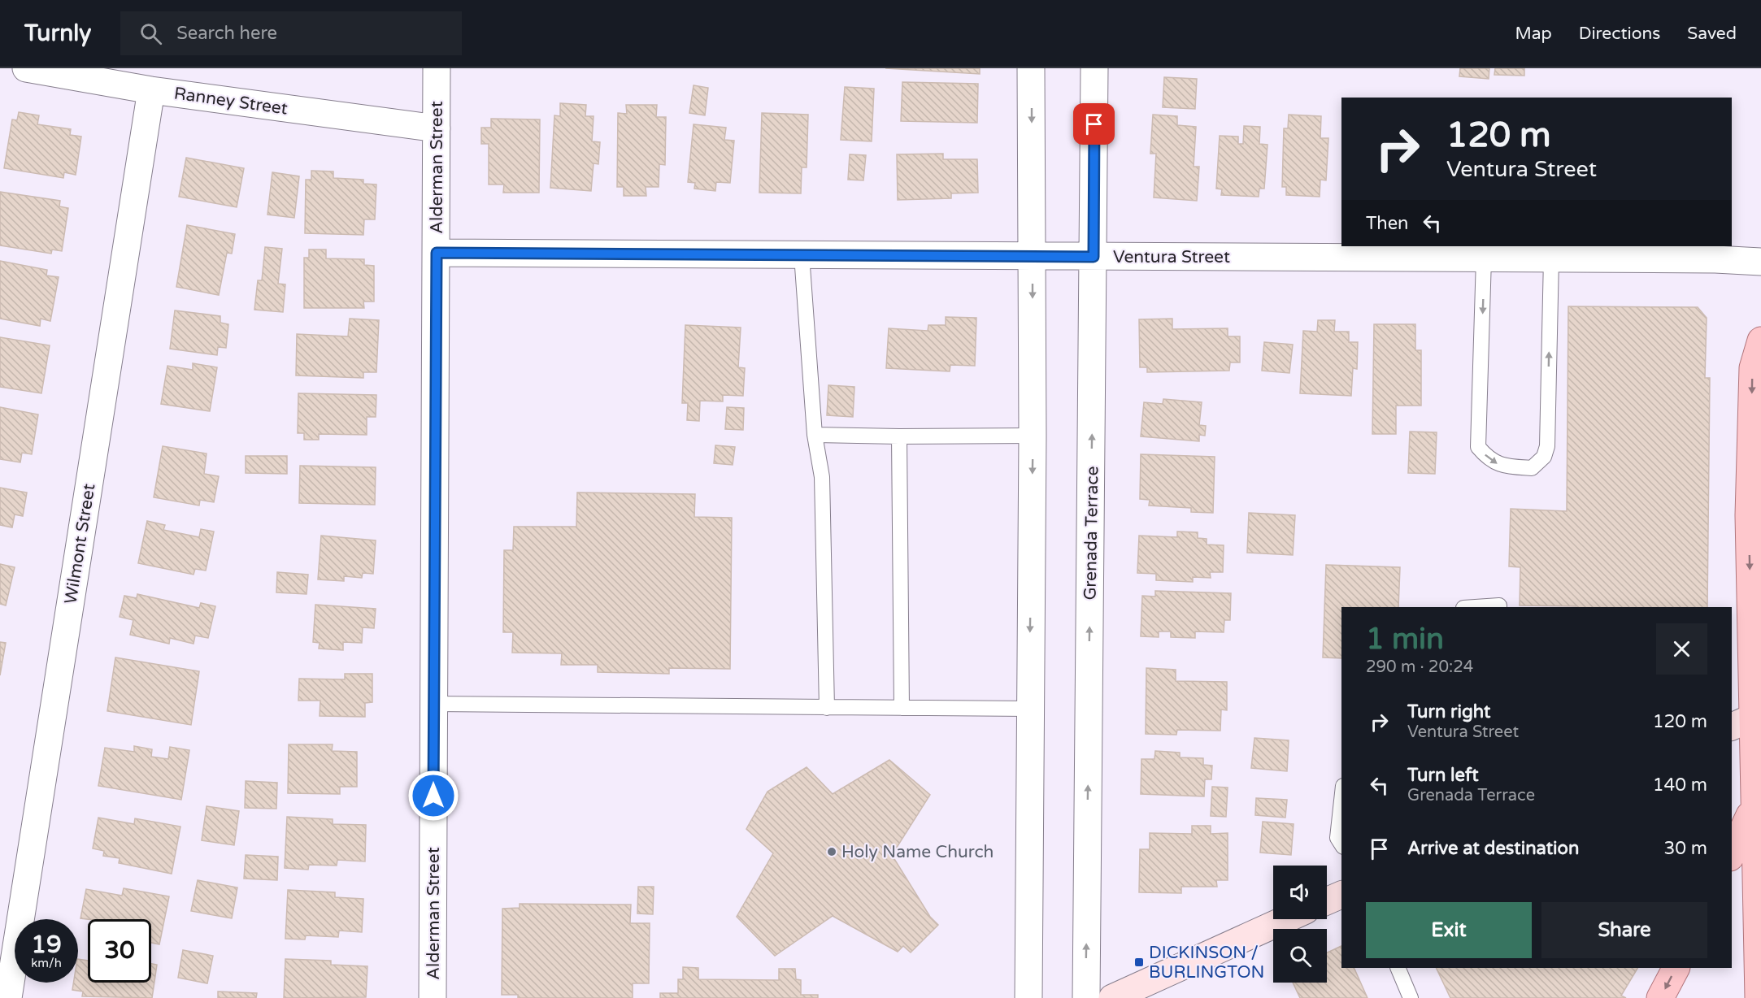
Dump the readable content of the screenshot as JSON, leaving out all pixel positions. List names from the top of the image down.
{
  "streets": {
    "street": [
      "Ranney Street",
      "Alderman Street",
      "Ventura Street",
      "Grenada Terrace",
      "Wilmont Street"
    ]
  },
  "crossings": [
    ["Ranney Street", "Alderman Street"],
    ["Ranney Street", "Wilmont Street"],
    ["Alderman Street", "Ventura Street"],
    ["Ventura Street", "Grenada Terrace"]
  ],
  "places": {
    "other": ["Holy Name Church"],
    "transit": ["DICKINSON / BURLINGTON"]
  },
  "page": {
    "header": "Turnly",
    "search": "Search here",
    "nav": ["Map", "Directions", "Saved"],
    "turn": ["120 m", "Ventura Street"],
    "then": "Then",
    "heading": ["1 min", "290 m · 20:24"],
    "list": [
      {
        "name": "Turn right",
        "note": "Ventura Street",
        "value": "120 m"
      },
      {
        "name": "Turn left",
        "note": "Grenada Terrace",
        "value": "140 m"
      },
      {
        "name": "Arrive at destination",
        "value": "30 m"
      }
    ],
    "buttons": ["Exit", "Share"],
    "speed": "19 km/h",
    "limit": "30"
  }
}
